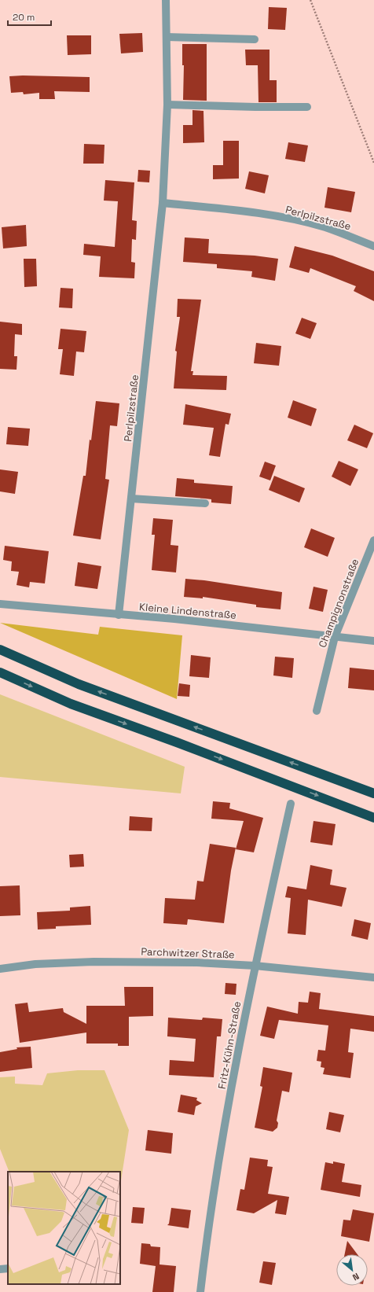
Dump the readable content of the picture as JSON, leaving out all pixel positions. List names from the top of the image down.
{
  "streets": {
    "street": [
      "Perlpilzstraße",
      "Champignonstraße",
      "Kleine Lindenstraße",
      "Parchwitzer Straße",
      "Fritz-Kühn-Straße"
    ]
  },
  "crossings": [
    ["Perlpilzstraße", "Kleine Lindenstraße"],
    ["Champignonstraße", "Kleine Lindenstraße"],
    ["Parchwitzer Straße", "Fritz-Kühn-Straße"]
  ],
  "scale_bar": "20 m",
  "north": "bottom right"
}
